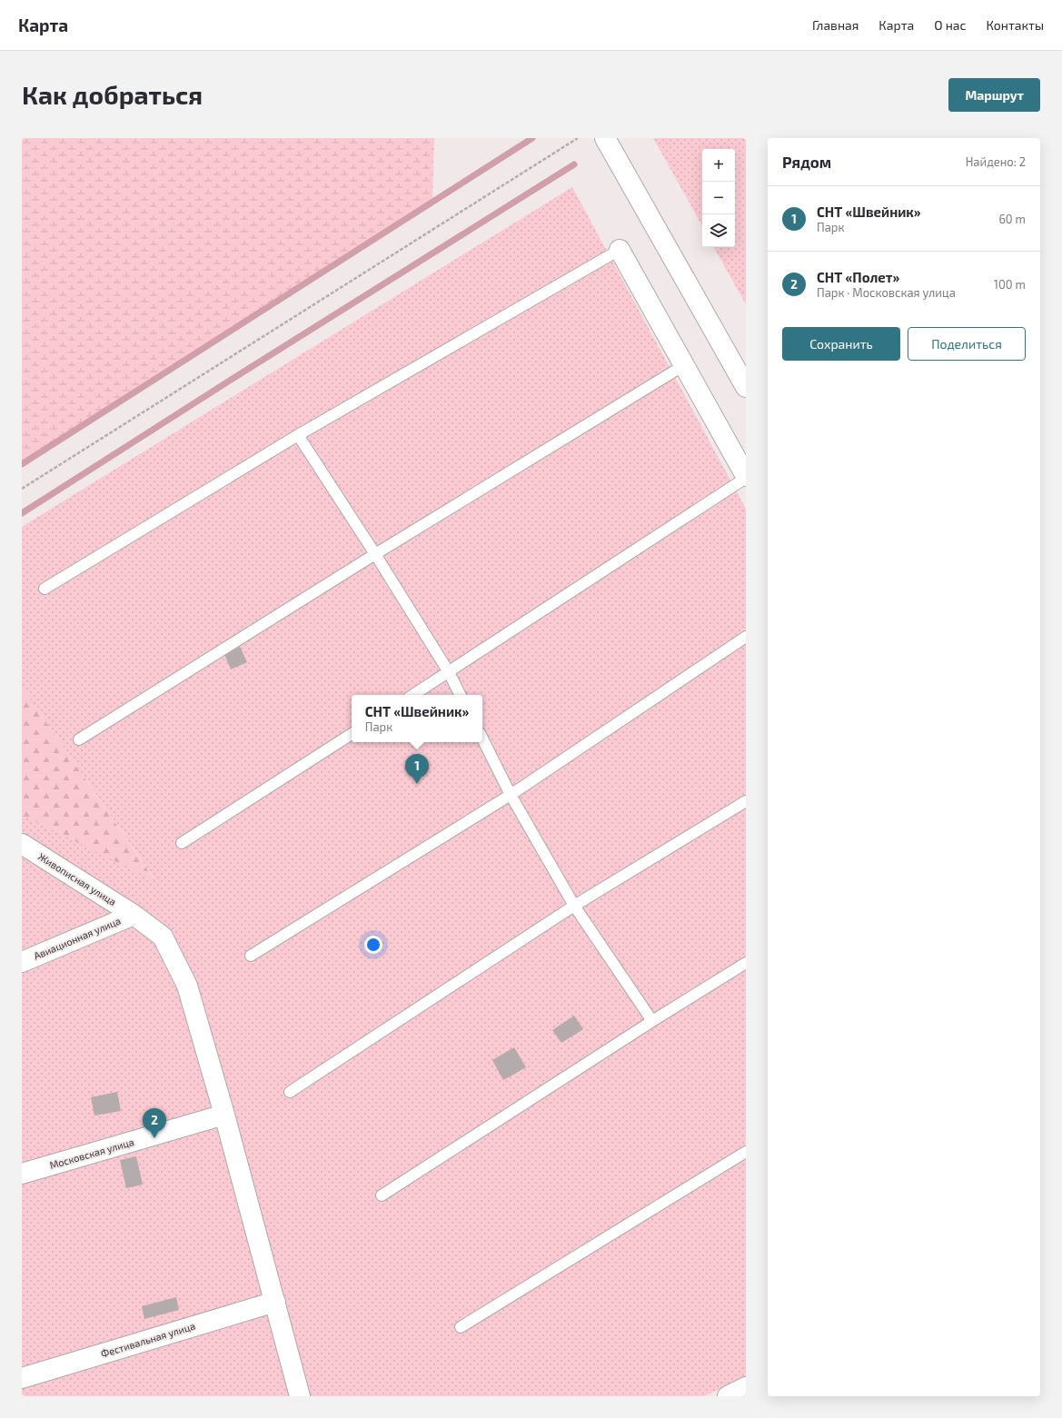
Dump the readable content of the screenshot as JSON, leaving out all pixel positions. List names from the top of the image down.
{
  "streets": {
    "street": [
      "Живописная улица",
      "Авиационная улица",
      "Московская улица",
      "Фестивальная улица"
    ]
  },
  "crossings": [
    ["Живописная улица", "Авиационная улица"],
    ["Живописная улица", "Московская улица"],
    ["Живописная улица", "Фестивальная улица"]
  ],
  "page": {
    "header": "Карта",
    "nav": [
      "Главная",
      "Карта",
      "О нас",
      "Контакты"
    ],
    "buttons": [
      "Маршрут",
      ["Сохранить", "Поделиться"]
    ],
    "title": "Как добраться",
    "heading": ["Рядом", "Найдено: 2"],
    "map_buttons": ["+", "−"],
    "list": [
      {
        "mark": "1",
        "name": "СНТ «Швейник»",
        "note": "Парк",
        "value": "60 m"
      },
      {
        "mark": "2",
        "name": "СНТ «Полет»",
        "note": "Парк · Московская улица",
        "value": "100 m"
      }
    ],
    "popup": ["СНТ «Швейник»", "Парк"],
    "pins": ["1", "2"]
  }
}
